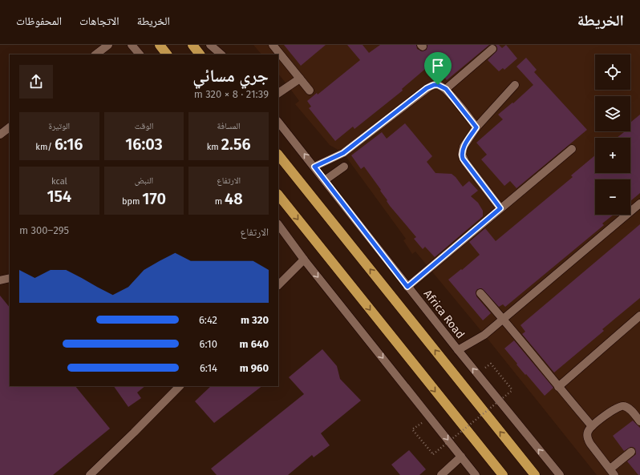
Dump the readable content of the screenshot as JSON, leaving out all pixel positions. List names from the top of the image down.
{
  "streets": {
    "street": ["Africa Road"]
  },
  "page": {
    "header": "الخريطة",
    "nav": ["الخريطة", "الاتجاهات", "المحفوظات"],
    "map_buttons": ["+", "−"],
    "heading": ["جري مسائي", "21:39 · 8 × 320 m"],
    "stats": [
      ["المسافة", "2.56 km"],
      ["الوقت", "16:03"],
      ["الوتيرة", "6:16 /km"],
      ["الارتفاع", "48 m"],
      ["النبض", "170 bpm"],
      ["kcal", "154"]
    ],
    "chart": ["الارتفاع", "295–300 m"],
    "list": [
      {
        "name": "320 m",
        "note": "6:42"
      },
      {
        "name": "640 m",
        "note": "6:10"
      },
      {
        "name": "960 m",
        "note": "6:14"
      }
    ]
  }
}
